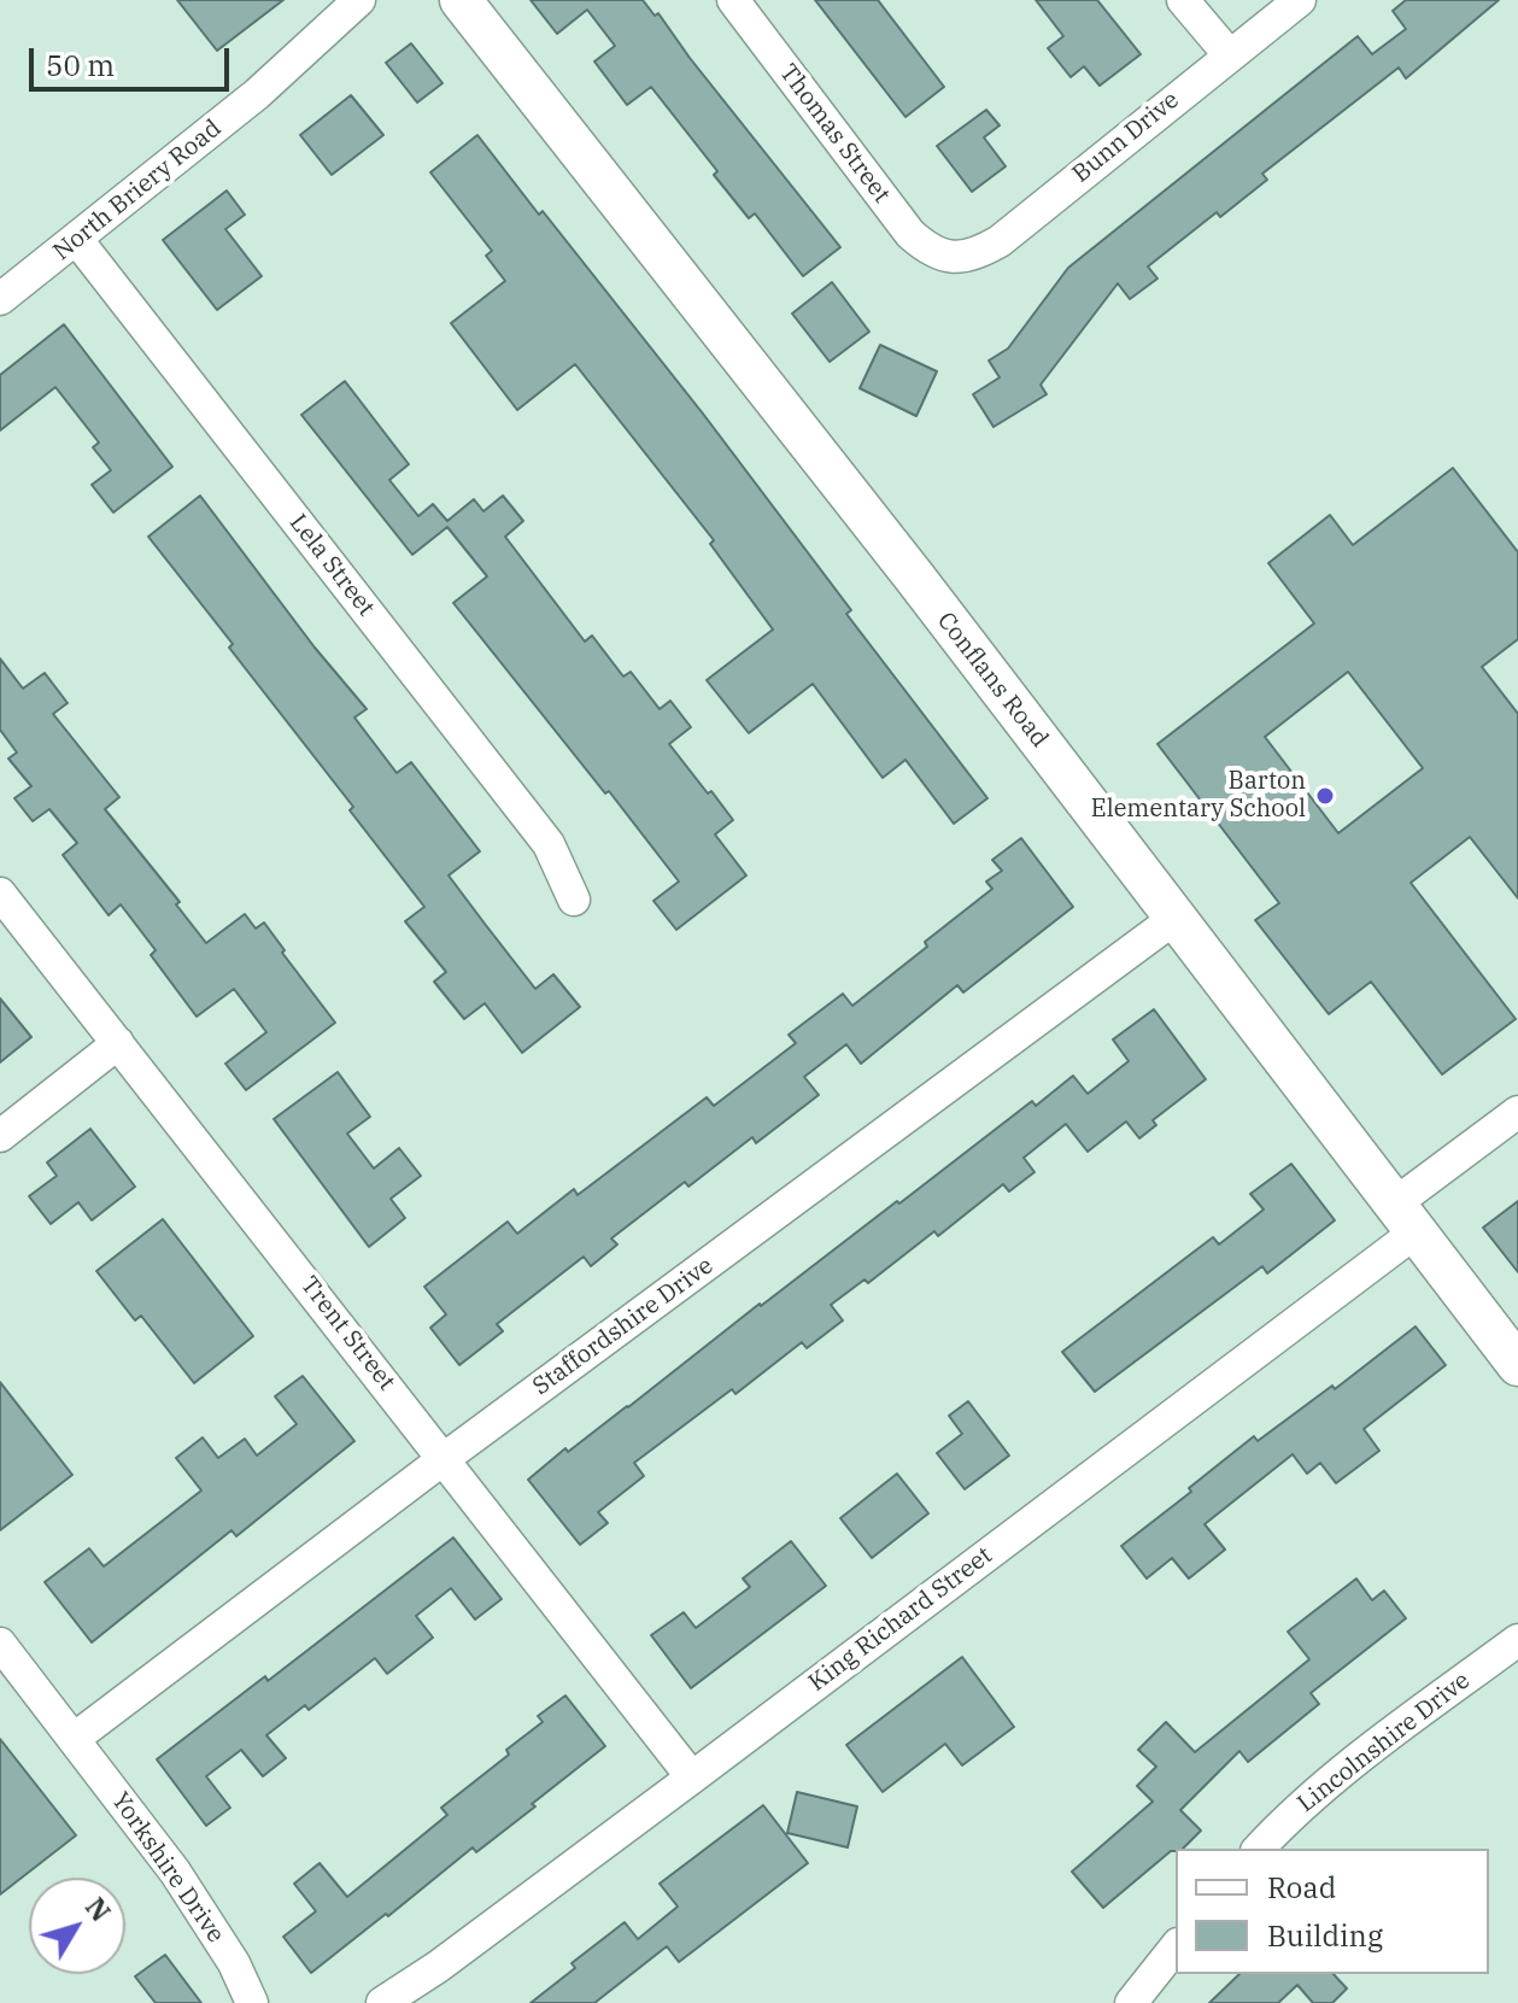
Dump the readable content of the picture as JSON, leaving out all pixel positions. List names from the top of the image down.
{
  "streets": {
    "main road": ["Conflans Road"],
    "street": [
      "Thomas Street",
      "Bunn Drive",
      "North Briery Road",
      "Lela Street",
      "Staffordshire Drive",
      "Trent Street",
      "King Richard Street",
      "Lincolnshire Drive",
      "Yorkshire Drive"
    ]
  },
  "crossings": [
    ["Thomas Street", "Bunn Drive"],
    ["North Briery Road", "Lela Street"],
    ["Conflans Road", "Staffordshire Drive"],
    ["Conflans Road", "King Richard Street"],
    ["Staffordshire Drive", "Trent Street"],
    ["Staffordshire Drive", "Yorkshire Drive"],
    ["Trent Street", "King Richard Street"]
  ],
  "places": ["Barton Elementary School"],
  "legend": ["Road", "Building"],
  "scale_bar": "50 m",
  "north": "top right"
}
